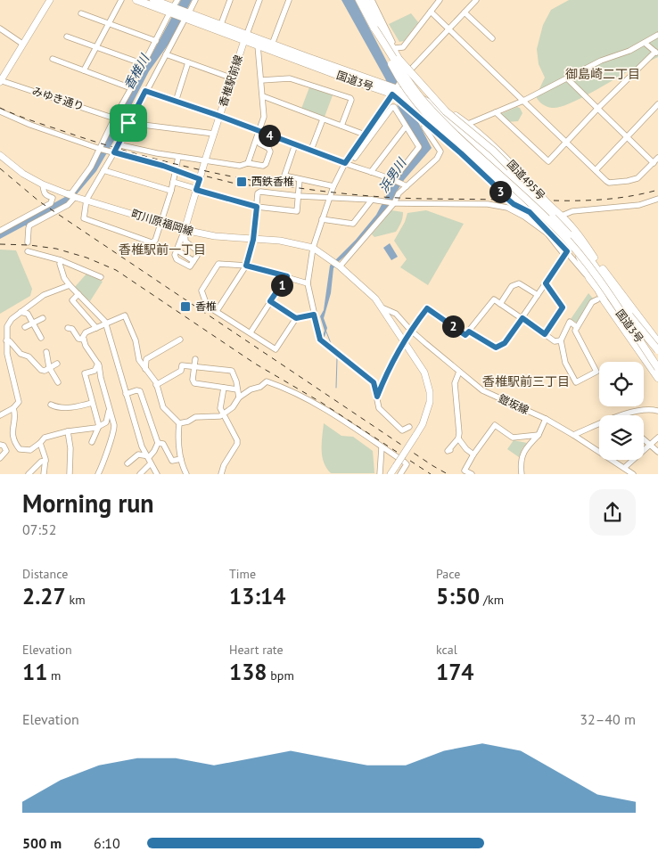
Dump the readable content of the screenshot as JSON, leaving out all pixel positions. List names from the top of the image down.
{
  "streets": {
    "highway": ["国道3号", "国道495号"],
    "main road": ["香椎駅前線", "町川原福岡線"],
    "street": ["みゆき通り", "鎧坂線"]
  },
  "crossings": [
    ["香椎駅前線", "国道3号"],
    ["香椎駅前線", "みゆき通り"],
    ["香椎駅前線", "町川原福岡線"],
    ["国道3号", "国道495号"],
    ["町川原福岡線", "鎧坂線"]
  ],
  "districts": ["御島崎二丁目", "香椎駅前一丁目", "香椎駅前三丁目"],
  "water": ["香椎川", "浜男川"],
  "places": {
    "transit": ["西鉄香椎", "香椎"]
  },
  "page": {
    "pins": [
      "4",
      "3",
      "1",
      "2"
    ],
    "heading": ["Morning run", "07:52"],
    "stats": [
      ["Distance", "2.27 km"],
      ["Time", "13:14"],
      ["Pace", "5:50 /km"],
      ["Elevation", "11 m"],
      ["Heart rate", "138 bpm"],
      ["kcal", "174"]
    ],
    "chart": ["Elevation", "32–40 m"],
    "list": [
      {
        "name": "500 m",
        "note": "6:10"
      }
    ]
  }
}
